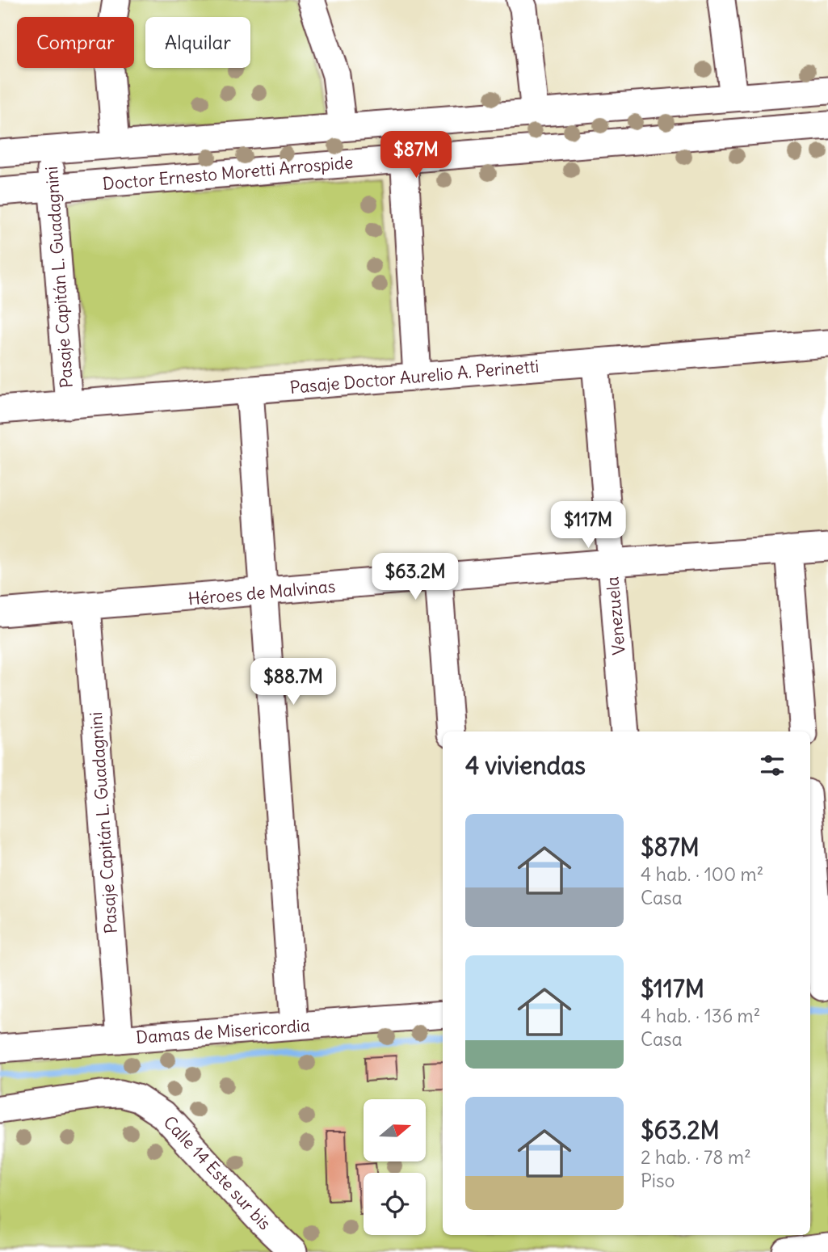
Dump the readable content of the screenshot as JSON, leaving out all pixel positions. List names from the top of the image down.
{
  "streets": {
    "street": [
      "Doctor Ernesto Moretti Arrospide",
      "Pasaje Capitán L. Guadagnini",
      "Pasaje Doctor Aurelio A. Perinetti",
      "Héroes de Malvinas",
      "Venezuela",
      "Damas de Misericordia",
      "Calle 14 Este sur bis"
    ]
  },
  "crossings": [
    ["Doctor Ernesto Moretti Arrospide", "Pasaje Capitán L. Guadagnini"],
    ["Pasaje Capitán L. Guadagnini", "Pasaje Doctor Aurelio A. Perinetti"],
    ["Pasaje Capitán L. Guadagnini", "Héroes de Malvinas"],
    ["Pasaje Capitán L. Guadagnini", "Damas de Misericordia"],
    ["Pasaje Doctor Aurelio A. Perinetti", "Venezuela"],
    ["Héroes de Malvinas", "Venezuela"]
  ],
  "north": "right",
  "page": {
    "chip": ["Comprar", "Alquilar"],
    "price": [
      "$87M",
      "$117M",
      "$63.2M",
      "$88.7M"
    ],
    "heading": "4 viviendas",
    "list": [
      {
        "name": "$87M",
        "note": "4 hab. · 100 m² · Casa"
      },
      {
        "name": "$117M",
        "note": "4 hab. · 136 m² · Casa"
      },
      {
        "name": "$63.2M",
        "note": "2 hab. · 78 m² · Piso"
      }
    ]
  }
}
